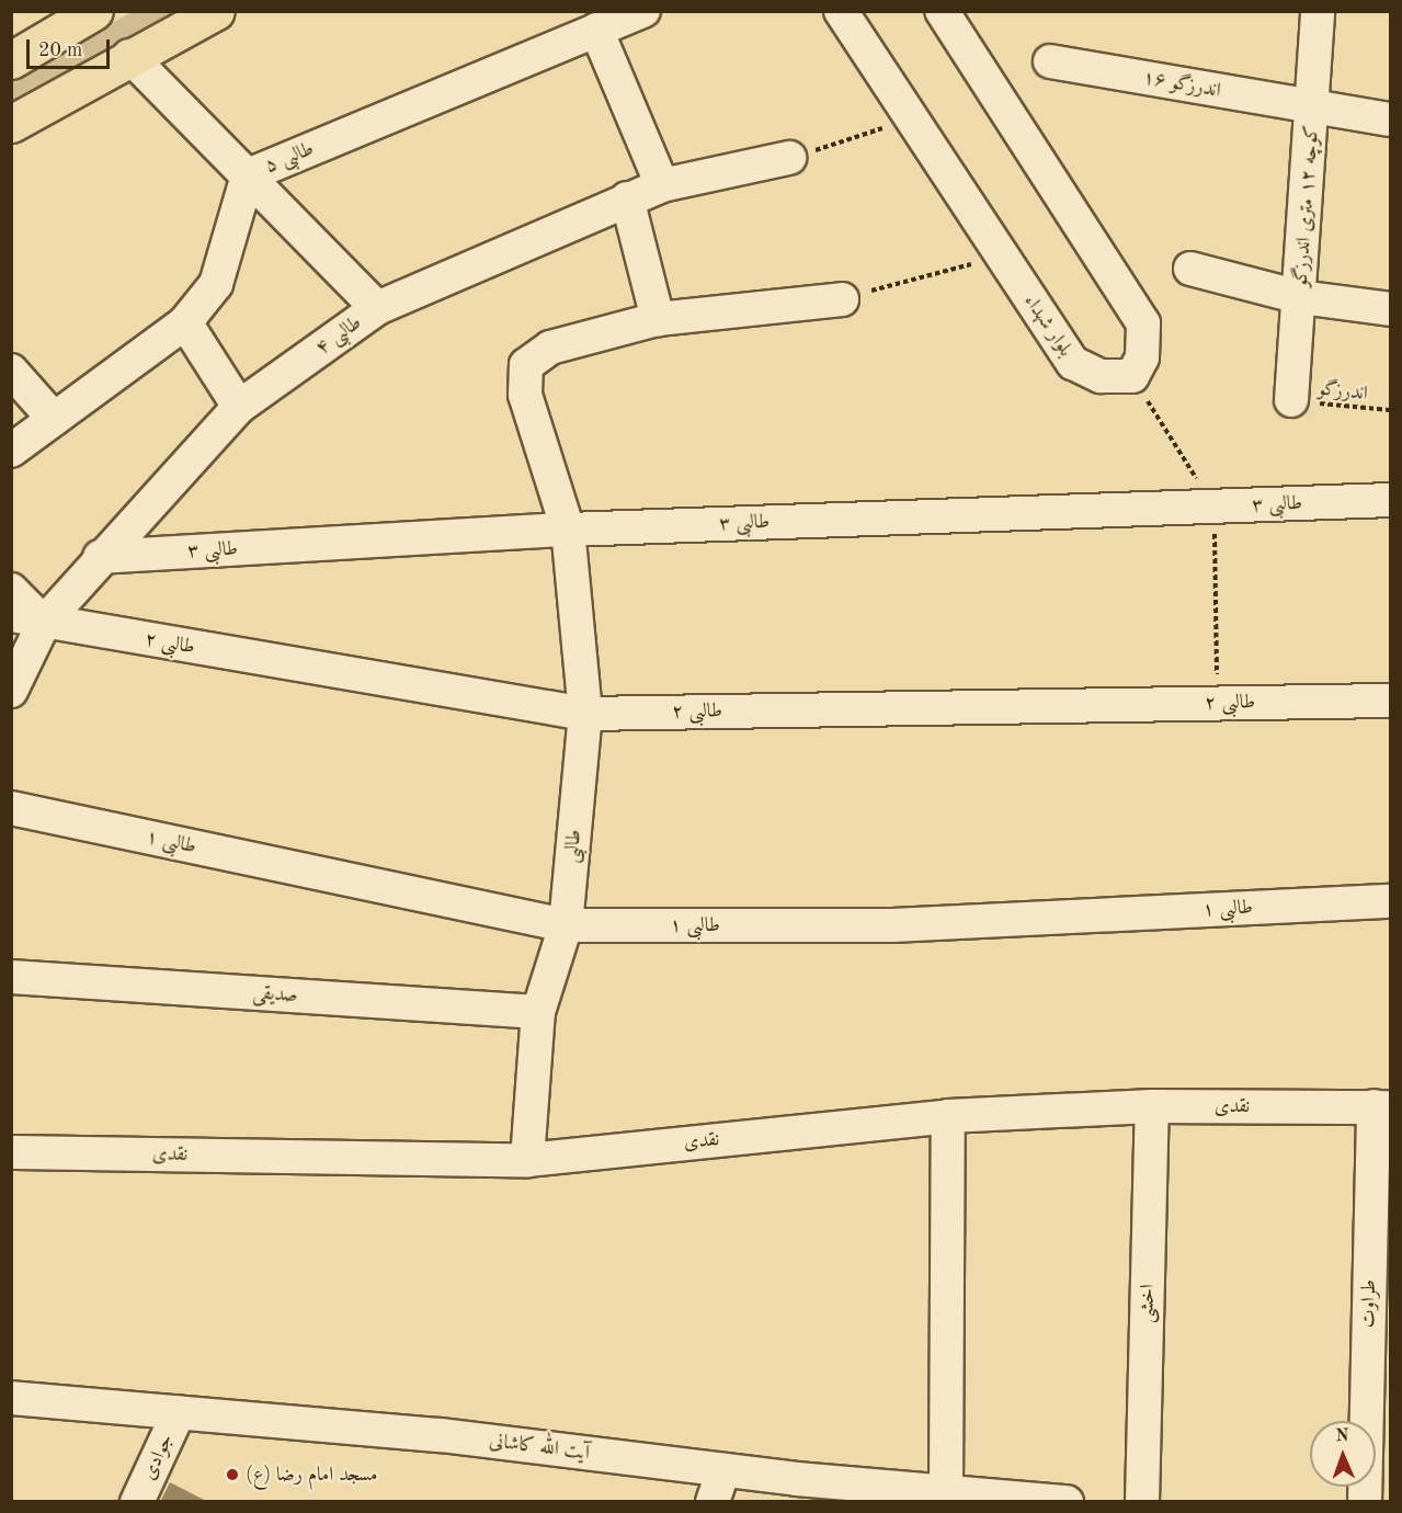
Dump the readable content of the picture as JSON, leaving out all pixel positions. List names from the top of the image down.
{
  "streets": {
    "street": [
      "اندرزگو ۱۶",
      "طالبی ۵",
      "کوچه ۱۲ متری اندرزگو",
      "بلوار شهداء",
      "طالبی ۴",
      "طالبی ۳",
      "طالبی ۲",
      "طالبی ۱",
      "طالبی",
      "صدیقی",
      "نقدی",
      "اخشی",
      "طراوت",
      "آیت الله کاشانی",
      "جوادی"
    ],
    "path": ["اندرزگو"]
  },
  "crossings": [
    ["اندرزگو ۱۶", "کوچه ۱۲ متری اندرزگو"],
    ["کوچه ۱۲ متری اندرزگو", "اندرزگو"],
    ["طالبی ۴", "طالبی ۳"],
    ["طالبی ۴", "طالبی ۲"],
    ["طالبی ۳", "طالبی"],
    ["طالبی ۲", "طالبی"],
    ["طالبی ۱", "طالبی"],
    ["طالبی", "صدیقی"],
    ["طالبی", "نقدی"],
    ["نقدی", "اخشی"],
    ["نقدی", "طراوت"],
    ["آیت الله کاشانی", "جوادی"]
  ],
  "places": ["مسجد امام رضا (ع)"],
  "scale_bar": "20 m",
  "north": "top"
}
